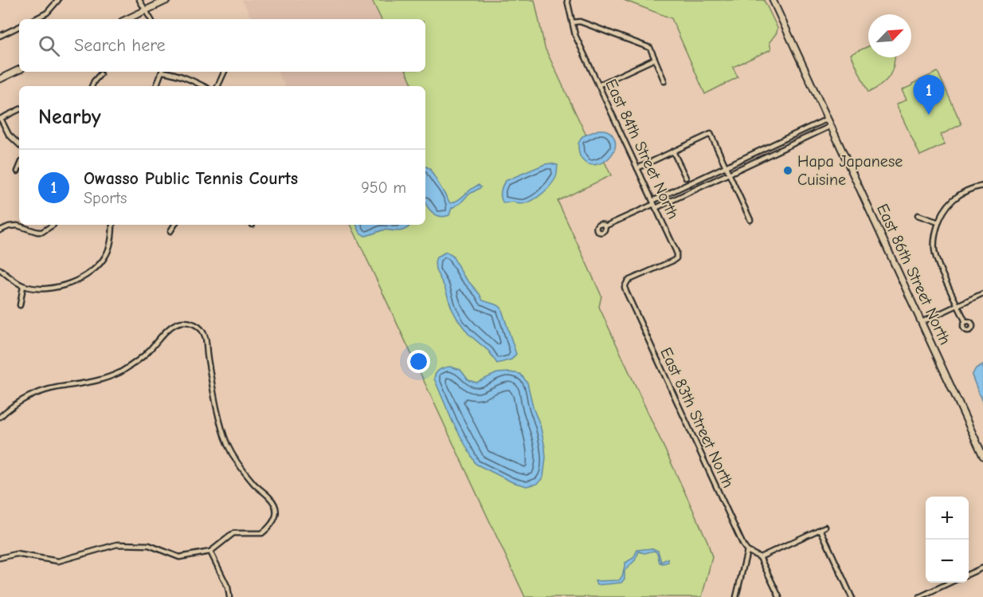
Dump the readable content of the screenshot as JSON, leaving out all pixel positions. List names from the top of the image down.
{
  "streets": {
    "main road": ["East 86th Street North"],
    "street": ["East 84th Street North", "East 83th Street North"]
  },
  "crossings": [
    ["East 84th Street North", "East 83th Street North"]
  ],
  "places": ["Hapa Japanese Cuisine"],
  "north": "top right",
  "page": {
    "search": "Search here",
    "pins": "1",
    "heading": "Nearby",
    "list": [
      {
        "mark": "1",
        "name": "Owasso Public Tennis Courts",
        "note": "Sports",
        "value": "950 m"
      }
    ],
    "map_buttons": ["+", "−"]
  }
}
